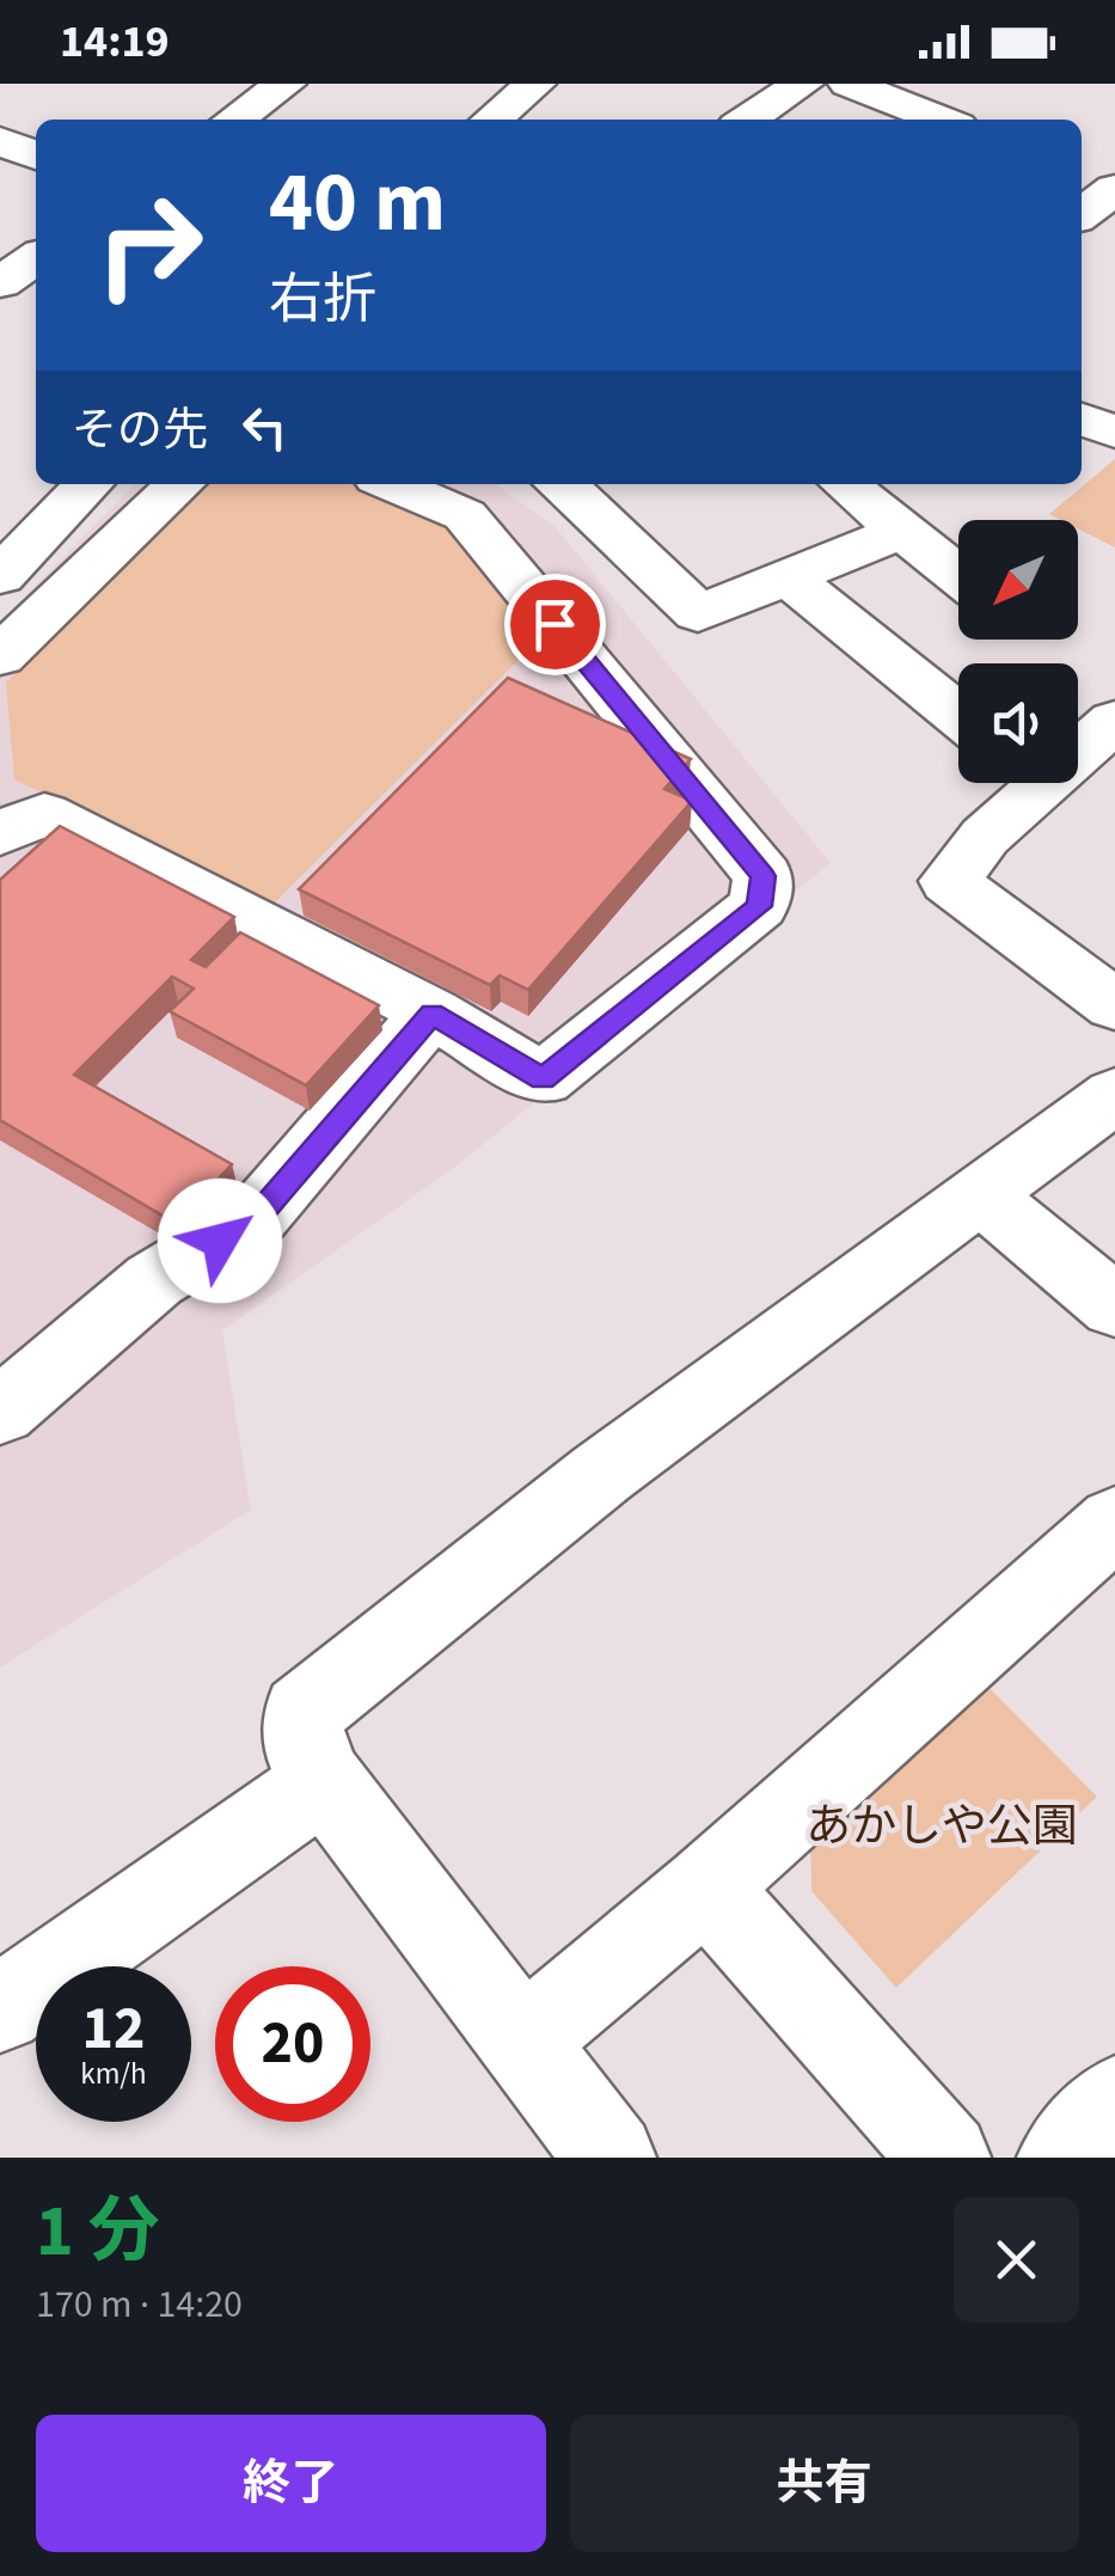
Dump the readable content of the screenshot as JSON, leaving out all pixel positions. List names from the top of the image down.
{
  "parks": ["あかしや公園"],
  "north": "bottom left",
  "page": {
    "status": "14:19",
    "turn": ["40 m", "右折"],
    "then": "その先",
    "speed": "12 km/h",
    "limit": "20",
    "heading": ["1 分", "170 m · 14:20"],
    "buttons": ["終了", "共有"]
  }
}
